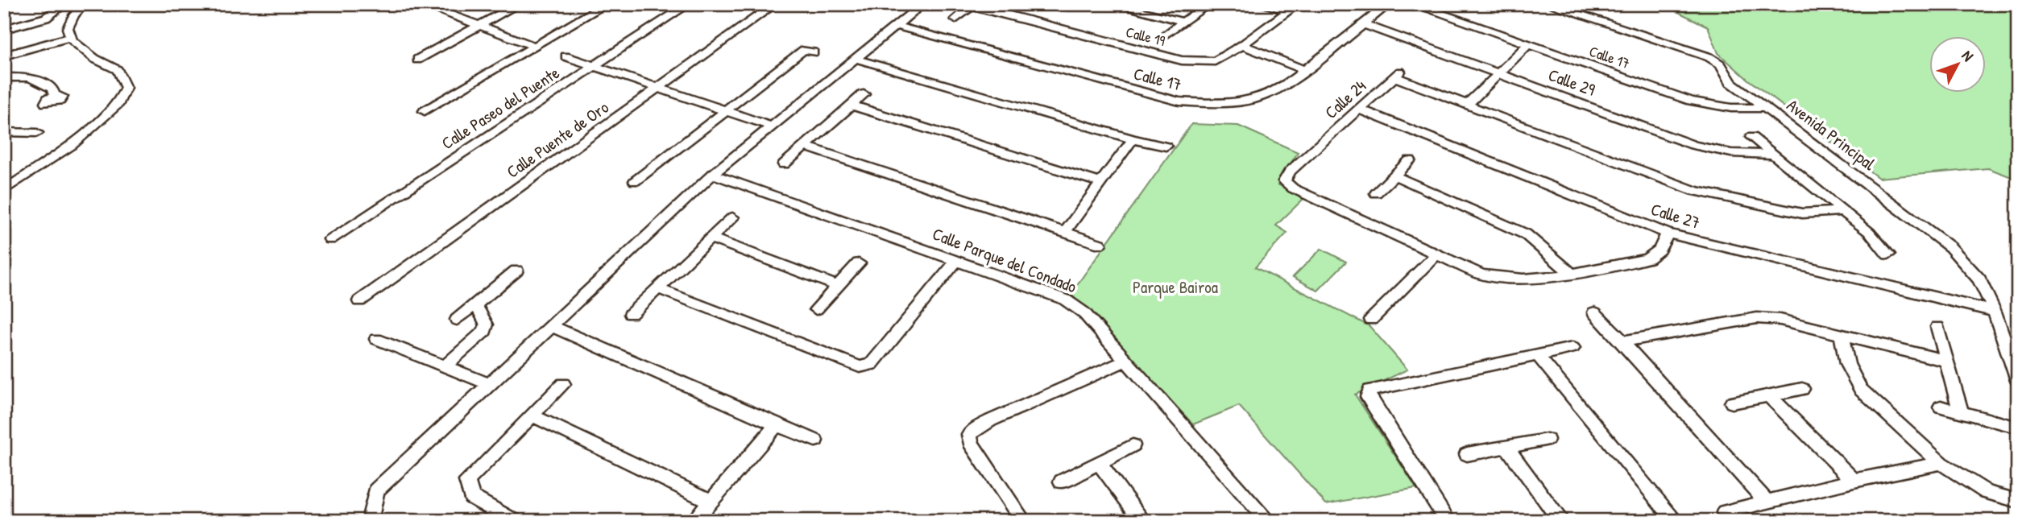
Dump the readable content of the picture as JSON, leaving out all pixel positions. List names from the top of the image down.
{
  "streets": {
    "street": [
      "Calle 19",
      "Calle 17",
      "Calle 29",
      "Calle 24",
      "Calle Paseo del Puente",
      "Avenida Principal",
      "Calle Puente de Oro",
      "Calle 27",
      "Calle Parque del Condado"
    ]
  },
  "crossings": [
    ["Calle 17", "Calle 29"],
    ["Calle 17", "Avenida Principal"],
    ["Calle 24", "Calle 27"],
    ["Avenida Principal", "Calle 27"]
  ],
  "parks": ["Parque Bairoa"],
  "north": "top right"
}
